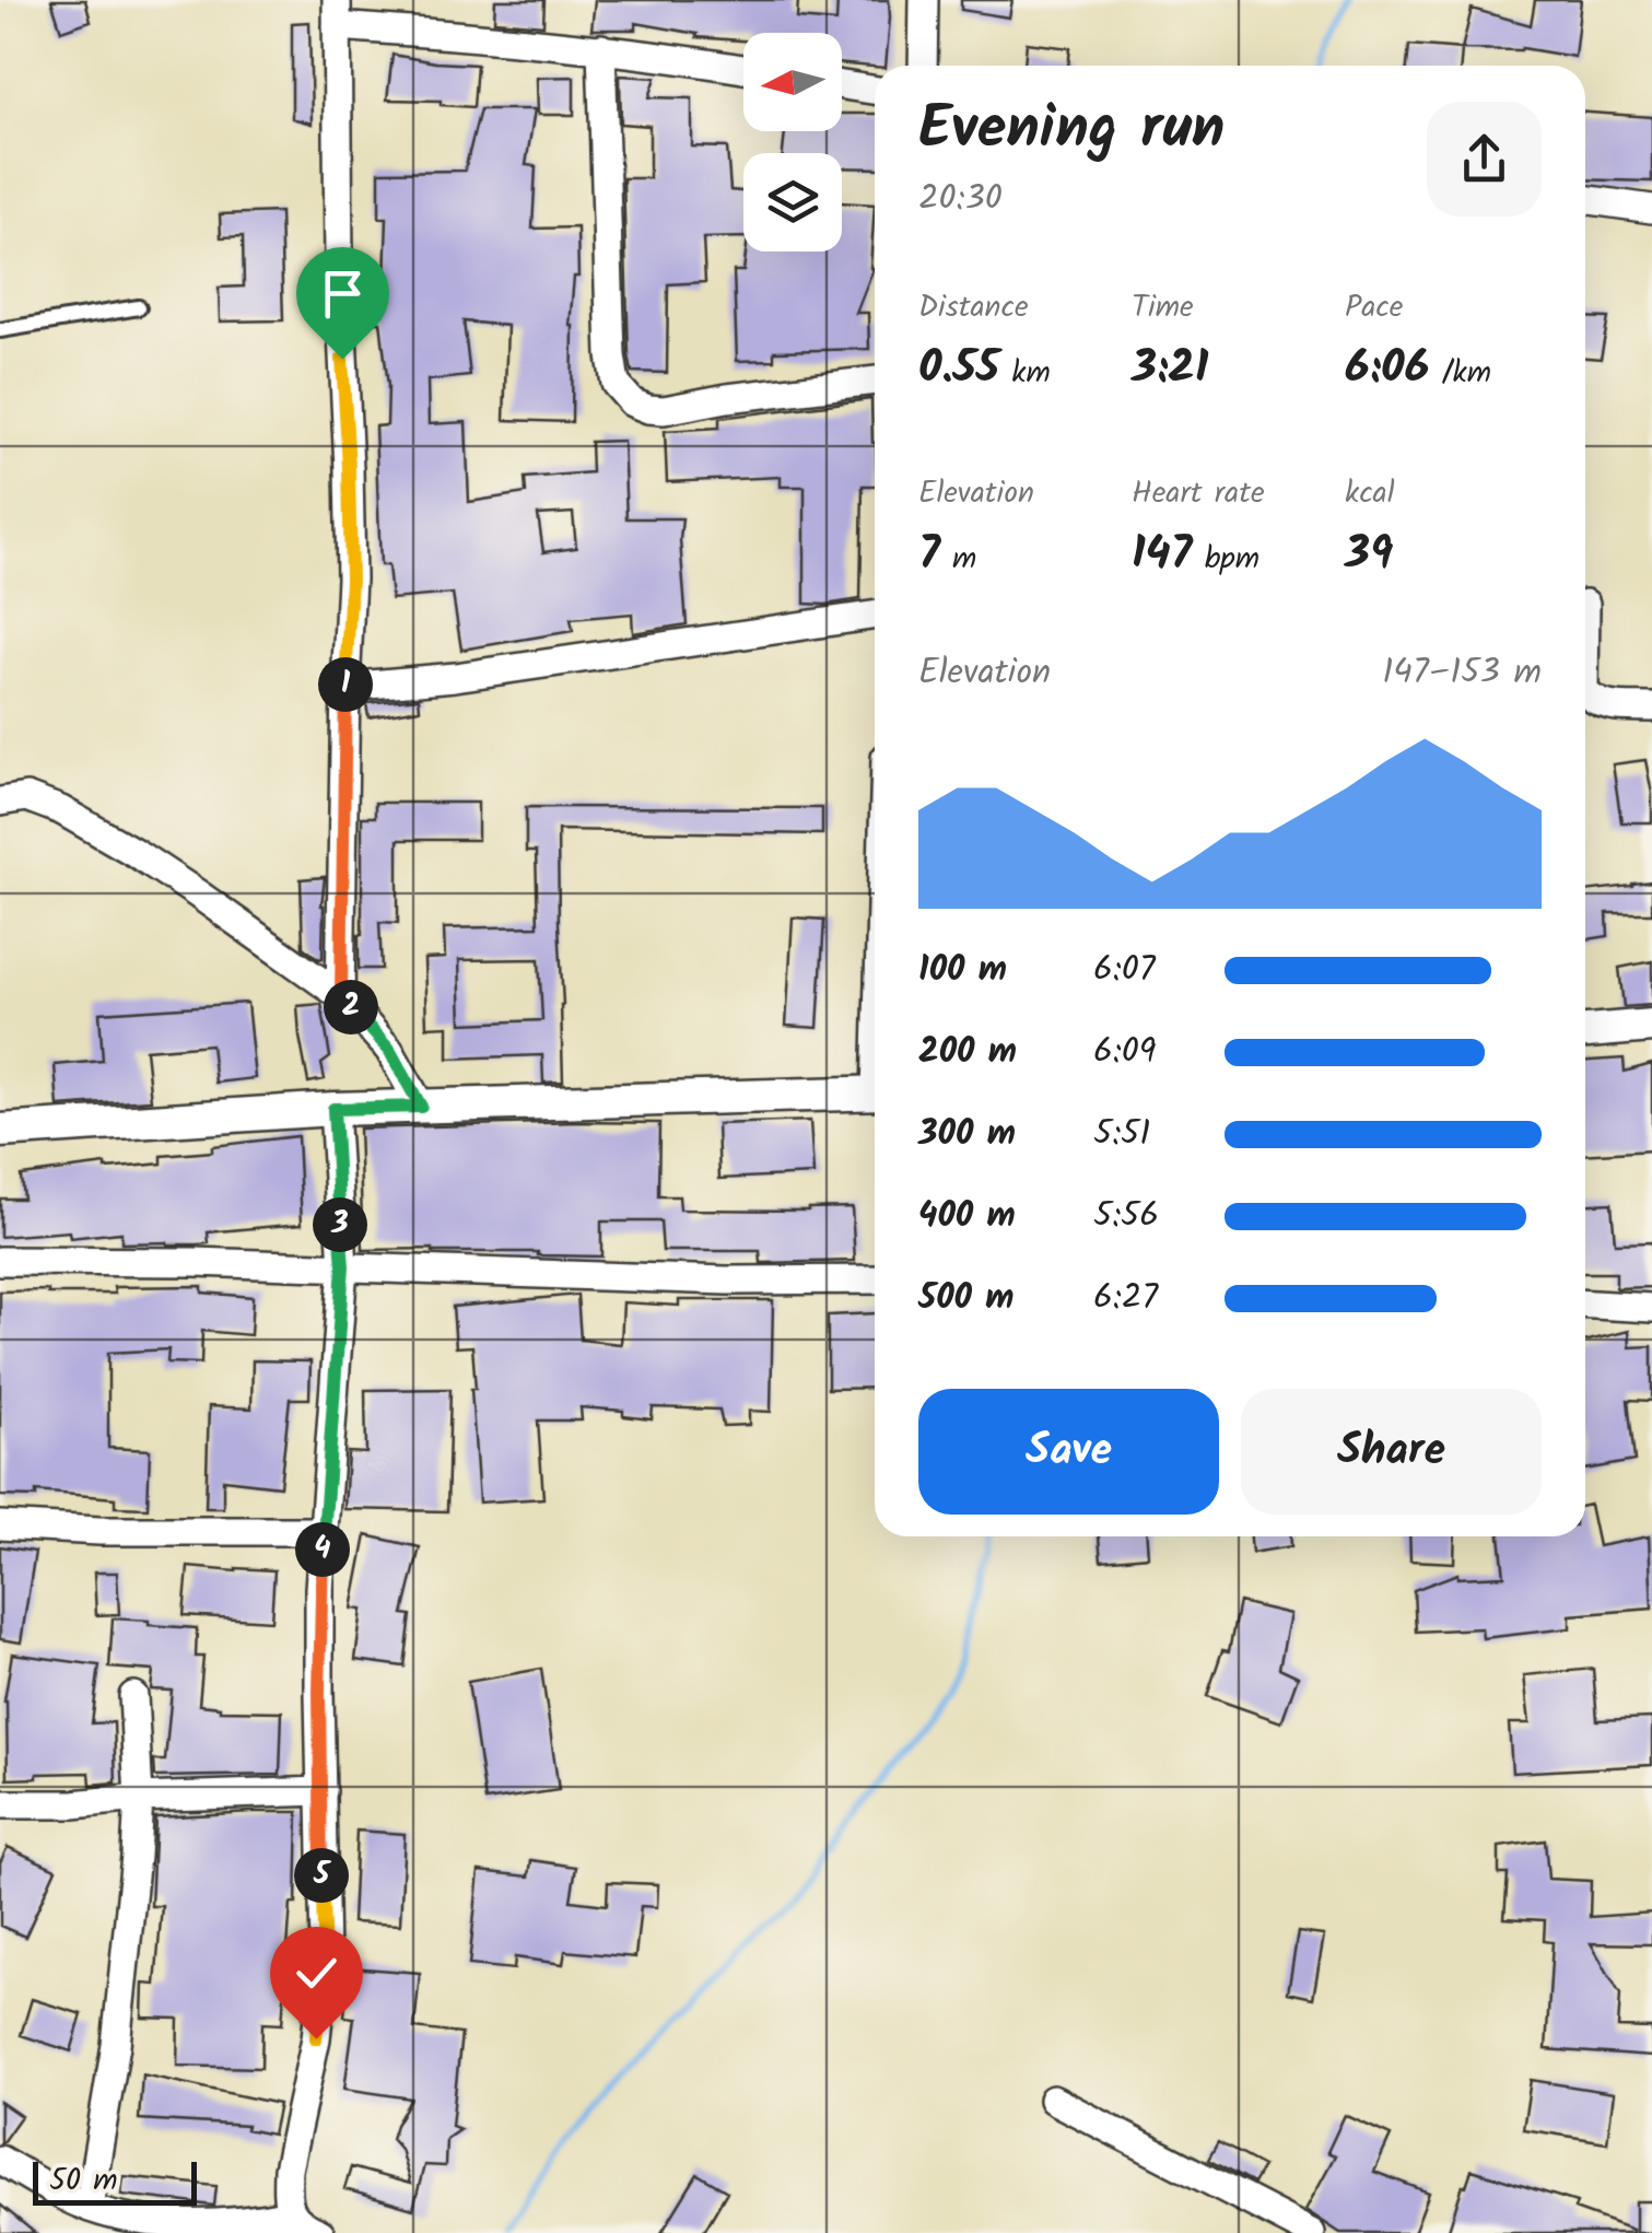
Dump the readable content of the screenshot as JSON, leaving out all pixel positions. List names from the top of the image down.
{
  "scale_bar": "50 m",
  "north": "left",
  "page": {
    "heading": ["Evening run", "20:30"],
    "stats": [
      ["Distance", "0.55 km"],
      ["Time", "3:21"],
      ["Pace", "6:06 /km"],
      ["Elevation", "7 m"],
      ["Heart rate", "147 bpm"],
      ["kcal", "39"]
    ],
    "chart": ["Elevation", "147–153 m"],
    "pins": [
      "1",
      "2",
      "3",
      "4",
      "5"
    ],
    "list": [
      {
        "name": "100 m",
        "note": "6:07"
      },
      {
        "name": "200 m",
        "note": "6:09"
      },
      {
        "name": "300 m",
        "note": "5:51"
      },
      {
        "name": "400 m",
        "note": "5:56"
      },
      {
        "name": "500 m",
        "note": "6:27"
      }
    ],
    "buttons": ["Save", "Share"],
    "scale": "50 m"
  }
}
